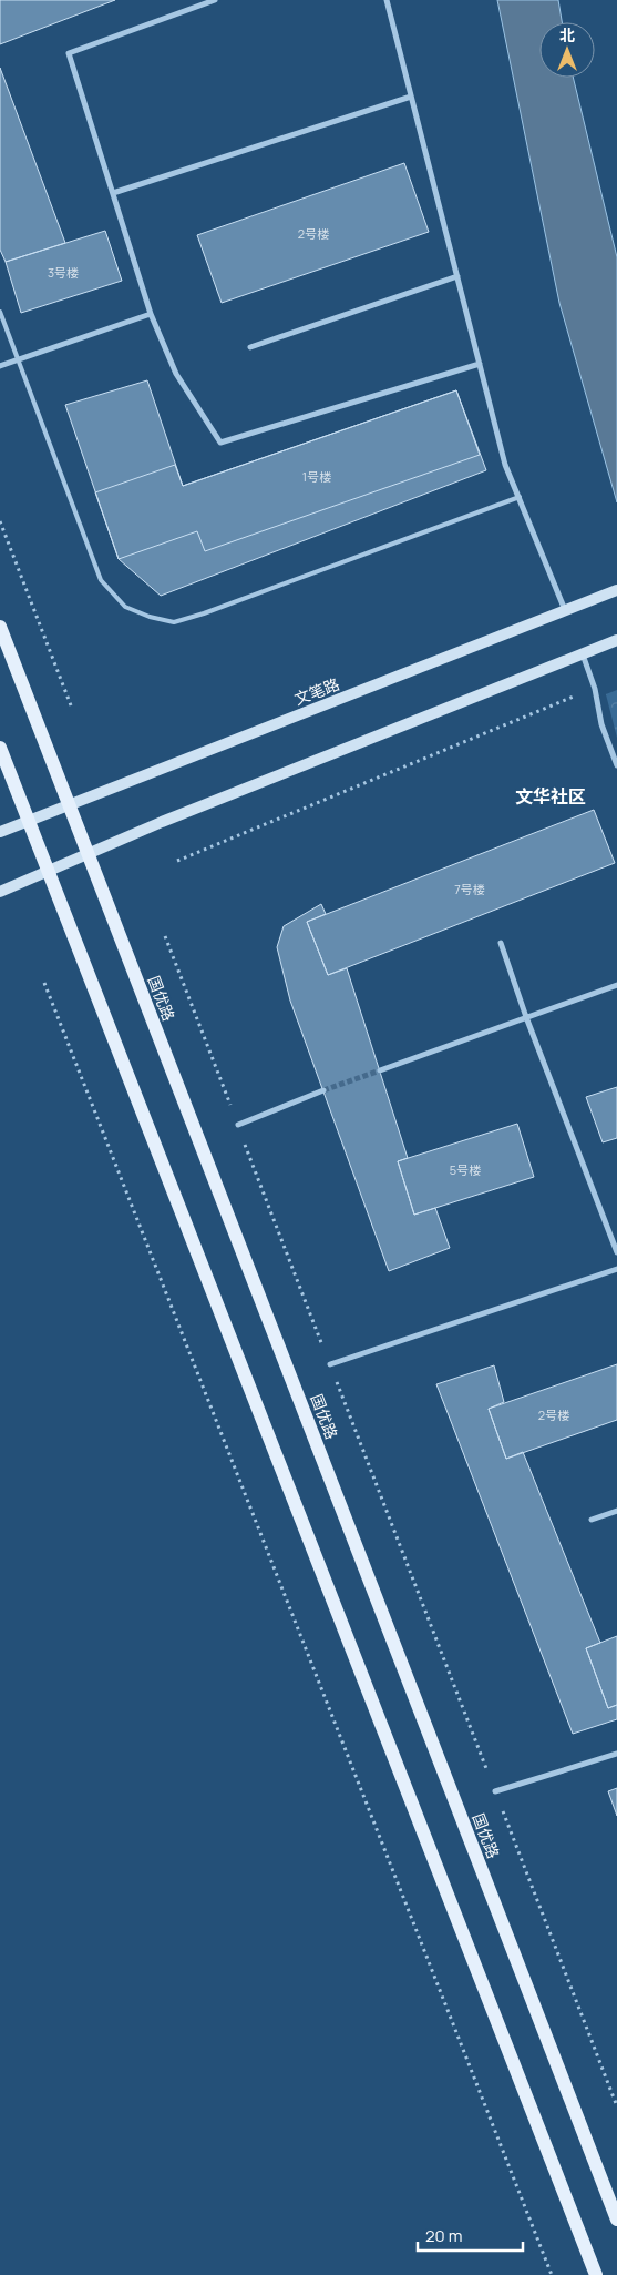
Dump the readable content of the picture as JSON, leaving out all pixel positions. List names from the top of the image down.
{
  "streets": {
    "main road": ["文笔路", "国优路"]
  },
  "crossings": [
    ["文笔路", "国优路"]
  ],
  "districts": ["文华社区"],
  "house_numbers": [
    "2号楼",
    "3号楼",
    "1号楼",
    "7号楼",
    "5号楼",
    "2号楼"
  ],
  "scale_bar": "20 m",
  "north": "top"
}
